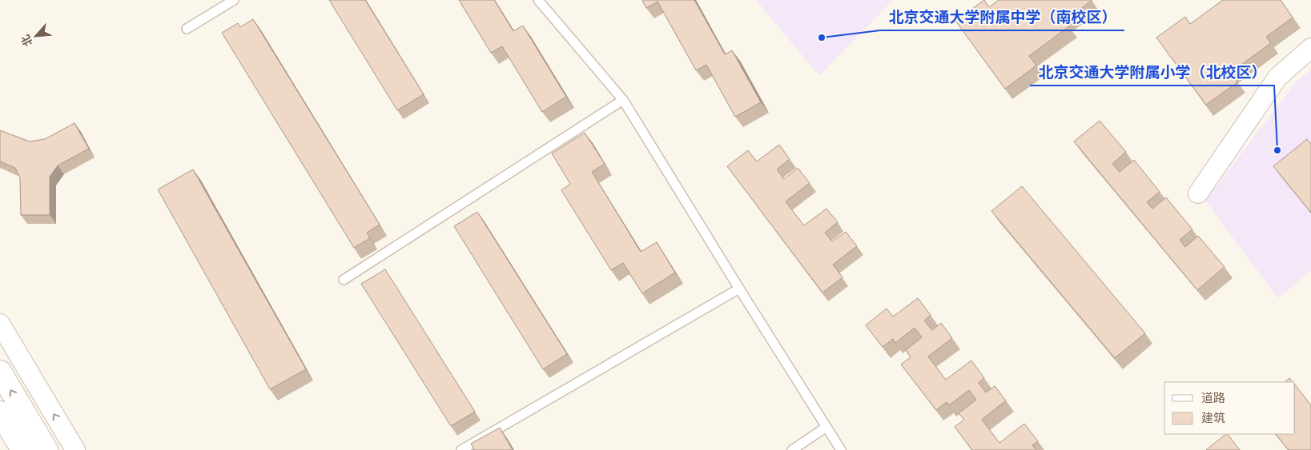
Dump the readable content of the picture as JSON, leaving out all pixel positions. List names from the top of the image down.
{
  "places": ["北京交通大学附属中学（南校区）", "北京交通大学附属小学（北校区）"],
  "legend": ["道路", "建筑"],
  "north": "bottom left"
}
